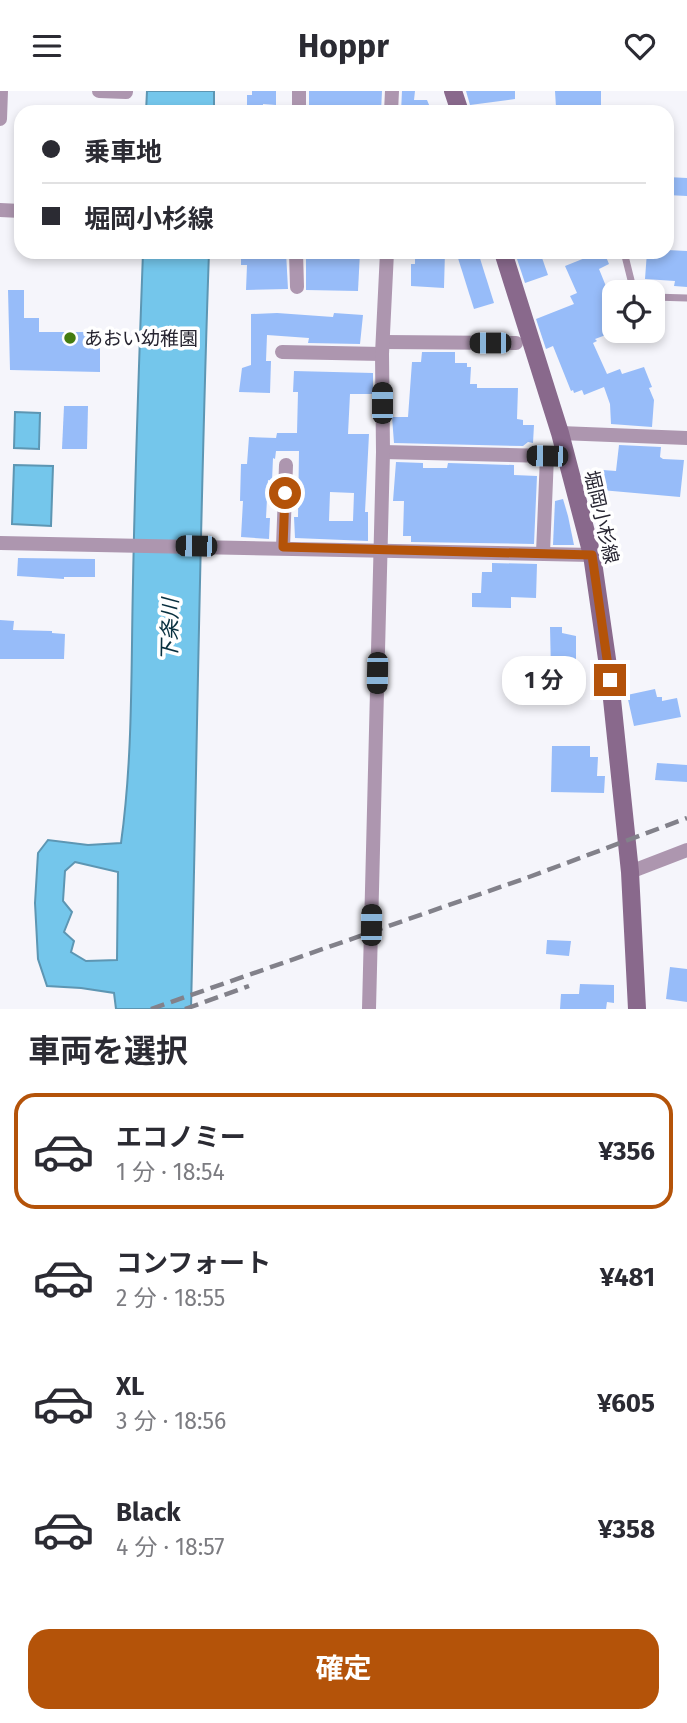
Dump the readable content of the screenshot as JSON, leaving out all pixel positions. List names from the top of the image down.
{
  "streets": {
    "main road": ["堀岡小杉線"]
  },
  "water": ["下条川"],
  "places": ["あおい幼稚園"],
  "page": {
    "header": "Hoppr",
    "banner": ["乗車地", "堀岡小杉線"],
    "bubble": "1 分",
    "heading": "車両を選択",
    "list": [
      {
        "name": "エコノミー",
        "note": "1 分 · 18:54",
        "value": "¥356"
      },
      {
        "name": "コンフォート",
        "note": "2 分 · 18:55",
        "value": "¥481"
      },
      {
        "name": "XL",
        "note": "3 分 · 18:56",
        "value": "¥605"
      },
      {
        "name": "Black",
        "note": "4 分 · 18:57",
        "value": "¥358"
      }
    ],
    "buttons": "確定"
  }
}
